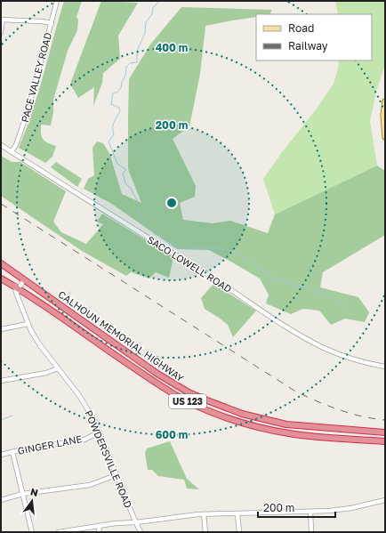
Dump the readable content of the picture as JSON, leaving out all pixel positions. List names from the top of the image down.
{
  "streets": {
    "highway": ["CALHOUN MEMORIAL HIGHWAY", "US 123"],
    "street": [
      "PACE VALLEY ROAD",
      "SACO LOWELL ROAD",
      "GINGER LANE",
      "POWDERSVILLE ROAD"
    ]
  },
  "crossings": [
    ["PACE VALLEY ROAD", "SACO LOWELL ROAD"],
    ["CALHOUN MEMORIAL HIGHWAY", "POWDERSVILLE ROAD"],
    ["GINGER LANE", "POWDERSVILLE ROAD"]
  ],
  "legend": ["Road", "Railway"],
  "scale_bar": "200 m",
  "north": "top",
  "rings": ["400 m", "200 m", "600 m"]
}
